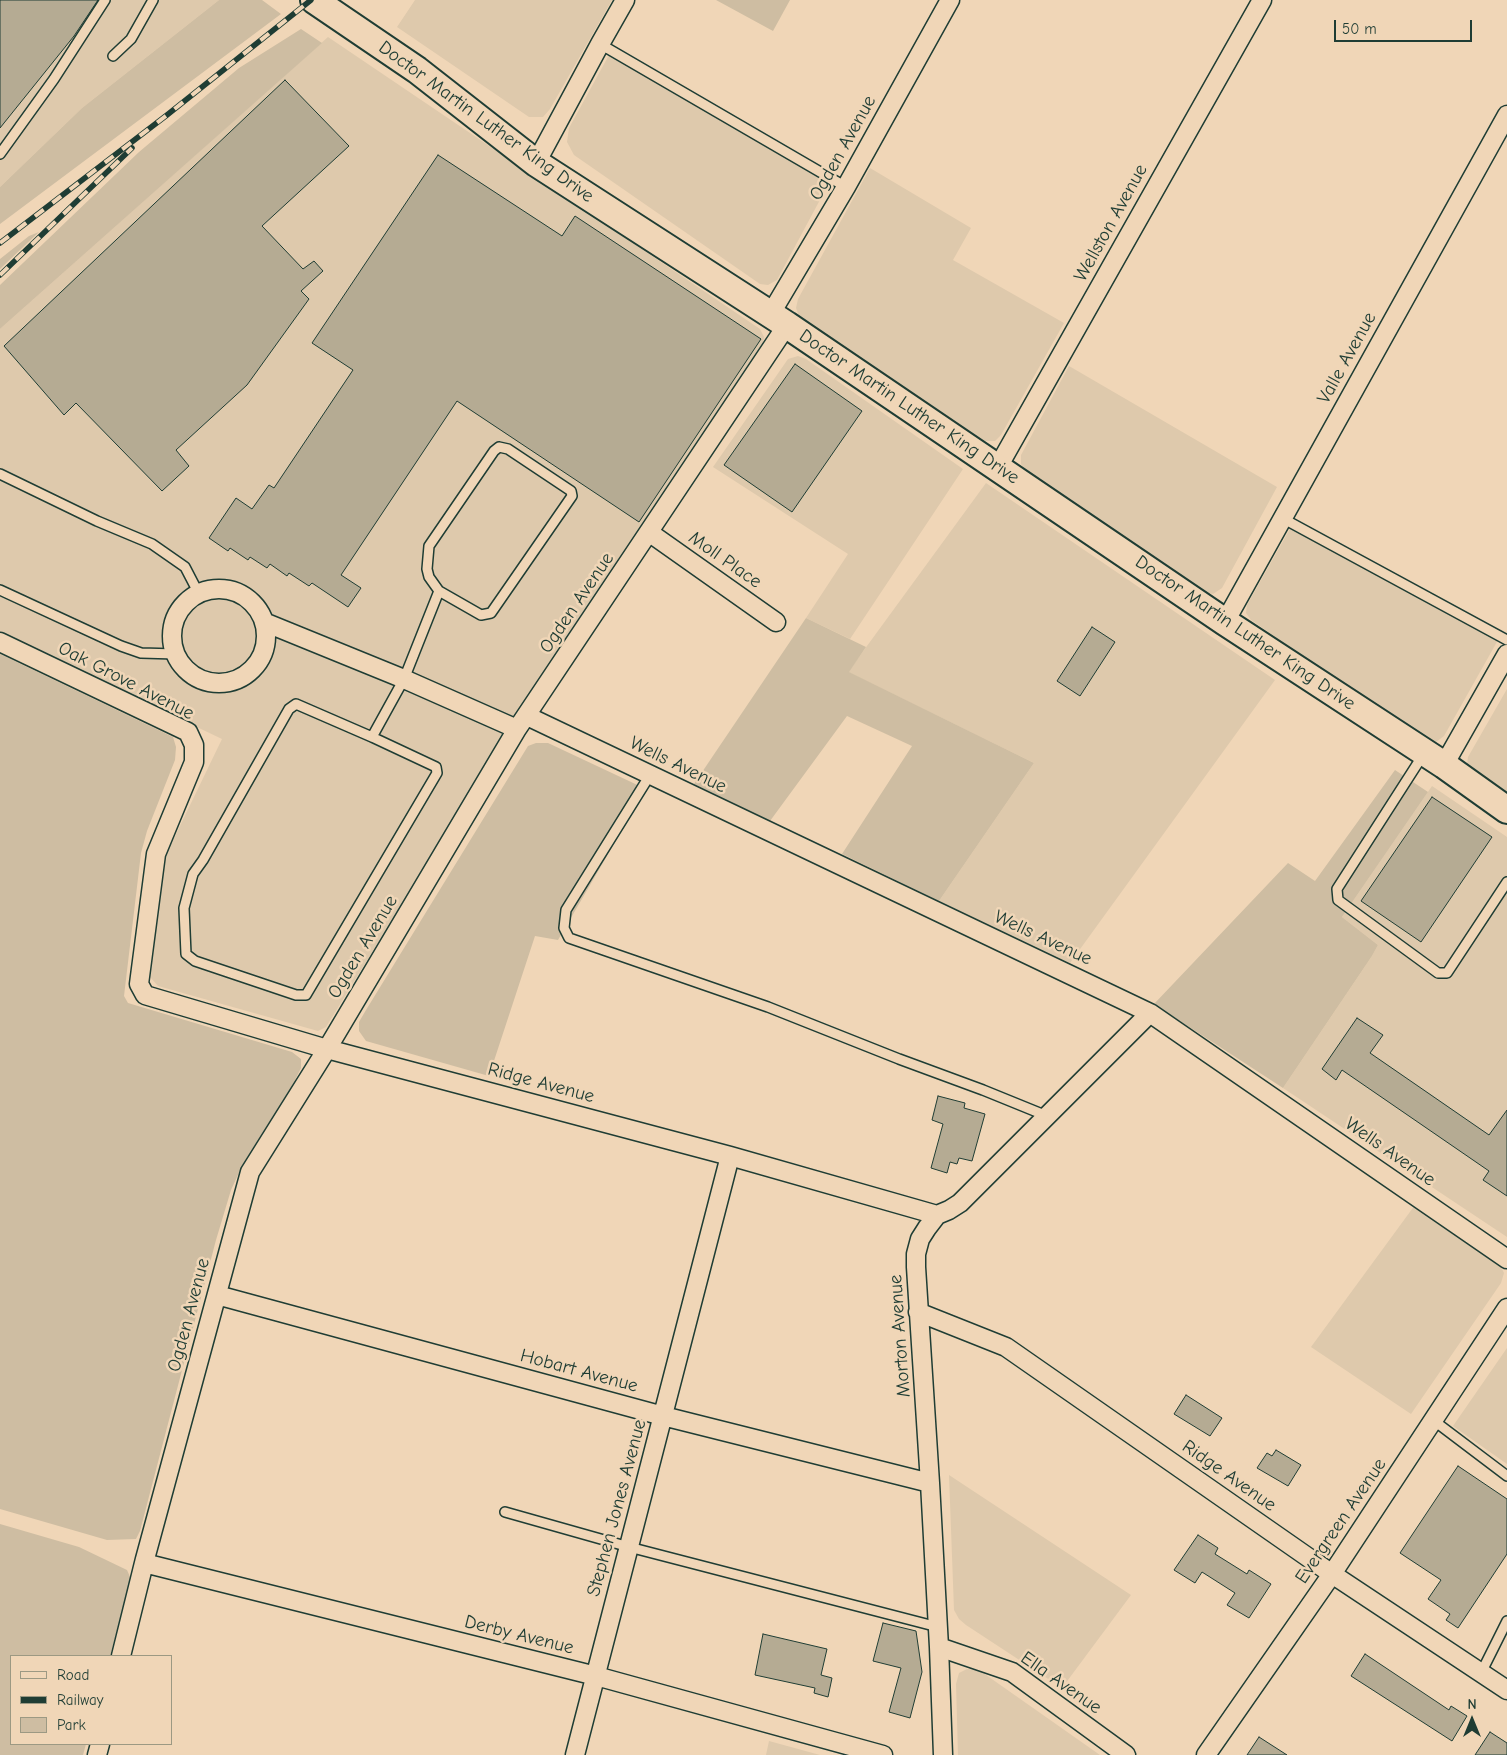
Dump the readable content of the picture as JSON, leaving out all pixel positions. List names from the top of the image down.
{
  "streets": {
    "main road": ["Doctor Martin Luther King Drive"],
    "street": [
      "Ogden Avenue",
      "Wellston Avenue",
      "Valle Avenue",
      "Moll Place",
      "Oak Grove Avenue",
      "Wells Avenue",
      "Ridge Avenue",
      "Morton Avenue",
      "Hobart Avenue",
      "Stephen Jones Avenue",
      "Evergreen Avenue",
      "Derby Avenue",
      "Ella Avenue"
    ]
  },
  "crossings": [
    ["Doctor Martin Luther King Drive", "Ogden Avenue"],
    ["Doctor Martin Luther King Drive", "Wellston Avenue"],
    ["Doctor Martin Luther King Drive", "Valle Avenue"],
    ["Ogden Avenue", "Moll Place"],
    ["Ogden Avenue", "Wells Avenue"],
    ["Ogden Avenue", "Ridge Avenue"],
    ["Ogden Avenue", "Hobart Avenue"],
    ["Ogden Avenue", "Derby Avenue"],
    ["Oak Grove Avenue", "Ridge Avenue"],
    ["Wells Avenue", "Morton Avenue"],
    ["Ridge Avenue", "Morton Avenue"],
    ["Ridge Avenue", "Stephen Jones Avenue"],
    ["Ridge Avenue", "Evergreen Avenue"],
    ["Morton Avenue", "Hobart Avenue"],
    ["Morton Avenue", "Ella Avenue"],
    ["Hobart Avenue", "Stephen Jones Avenue"],
    ["Stephen Jones Avenue", "Derby Avenue"]
  ],
  "legend": ["Road", "Railway", "Park"],
  "scale_bar": "50 m",
  "north": "top"
}
